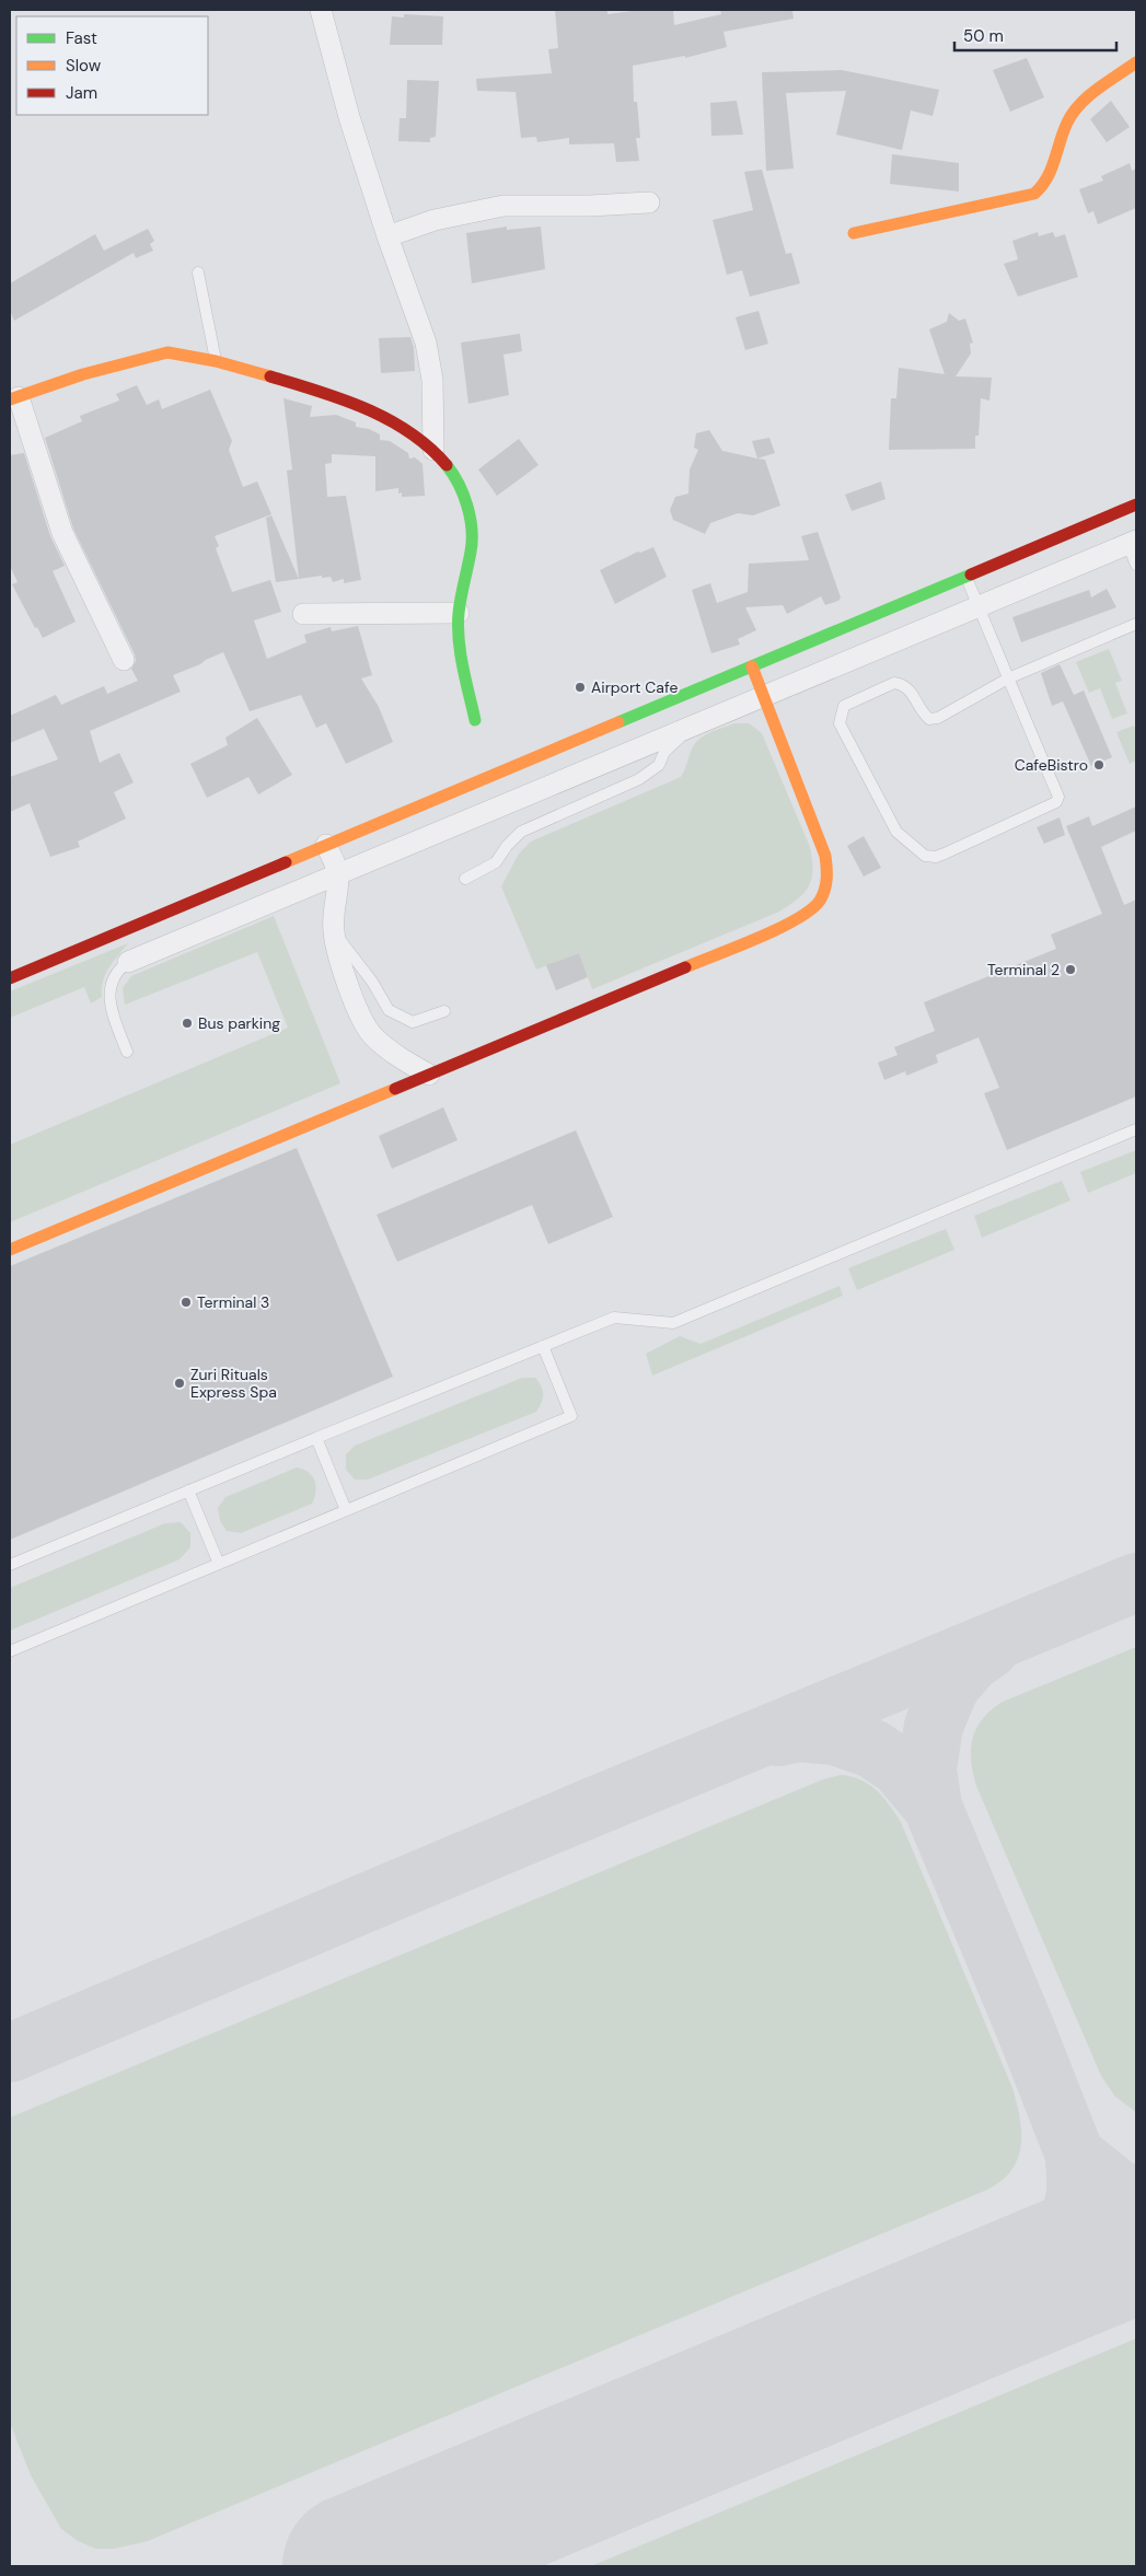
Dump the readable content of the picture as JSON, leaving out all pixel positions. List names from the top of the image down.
{
  "places": [
    "Airport Cafe",
    "CafeBistro",
    "Terminal 2",
    "Bus parking",
    "Terminal 3",
    "Zuri Rituals Express Spa"
  ],
  "legend": ["Fast", "Slow", "Jam"],
  "scale_bar": "50 m"
}
